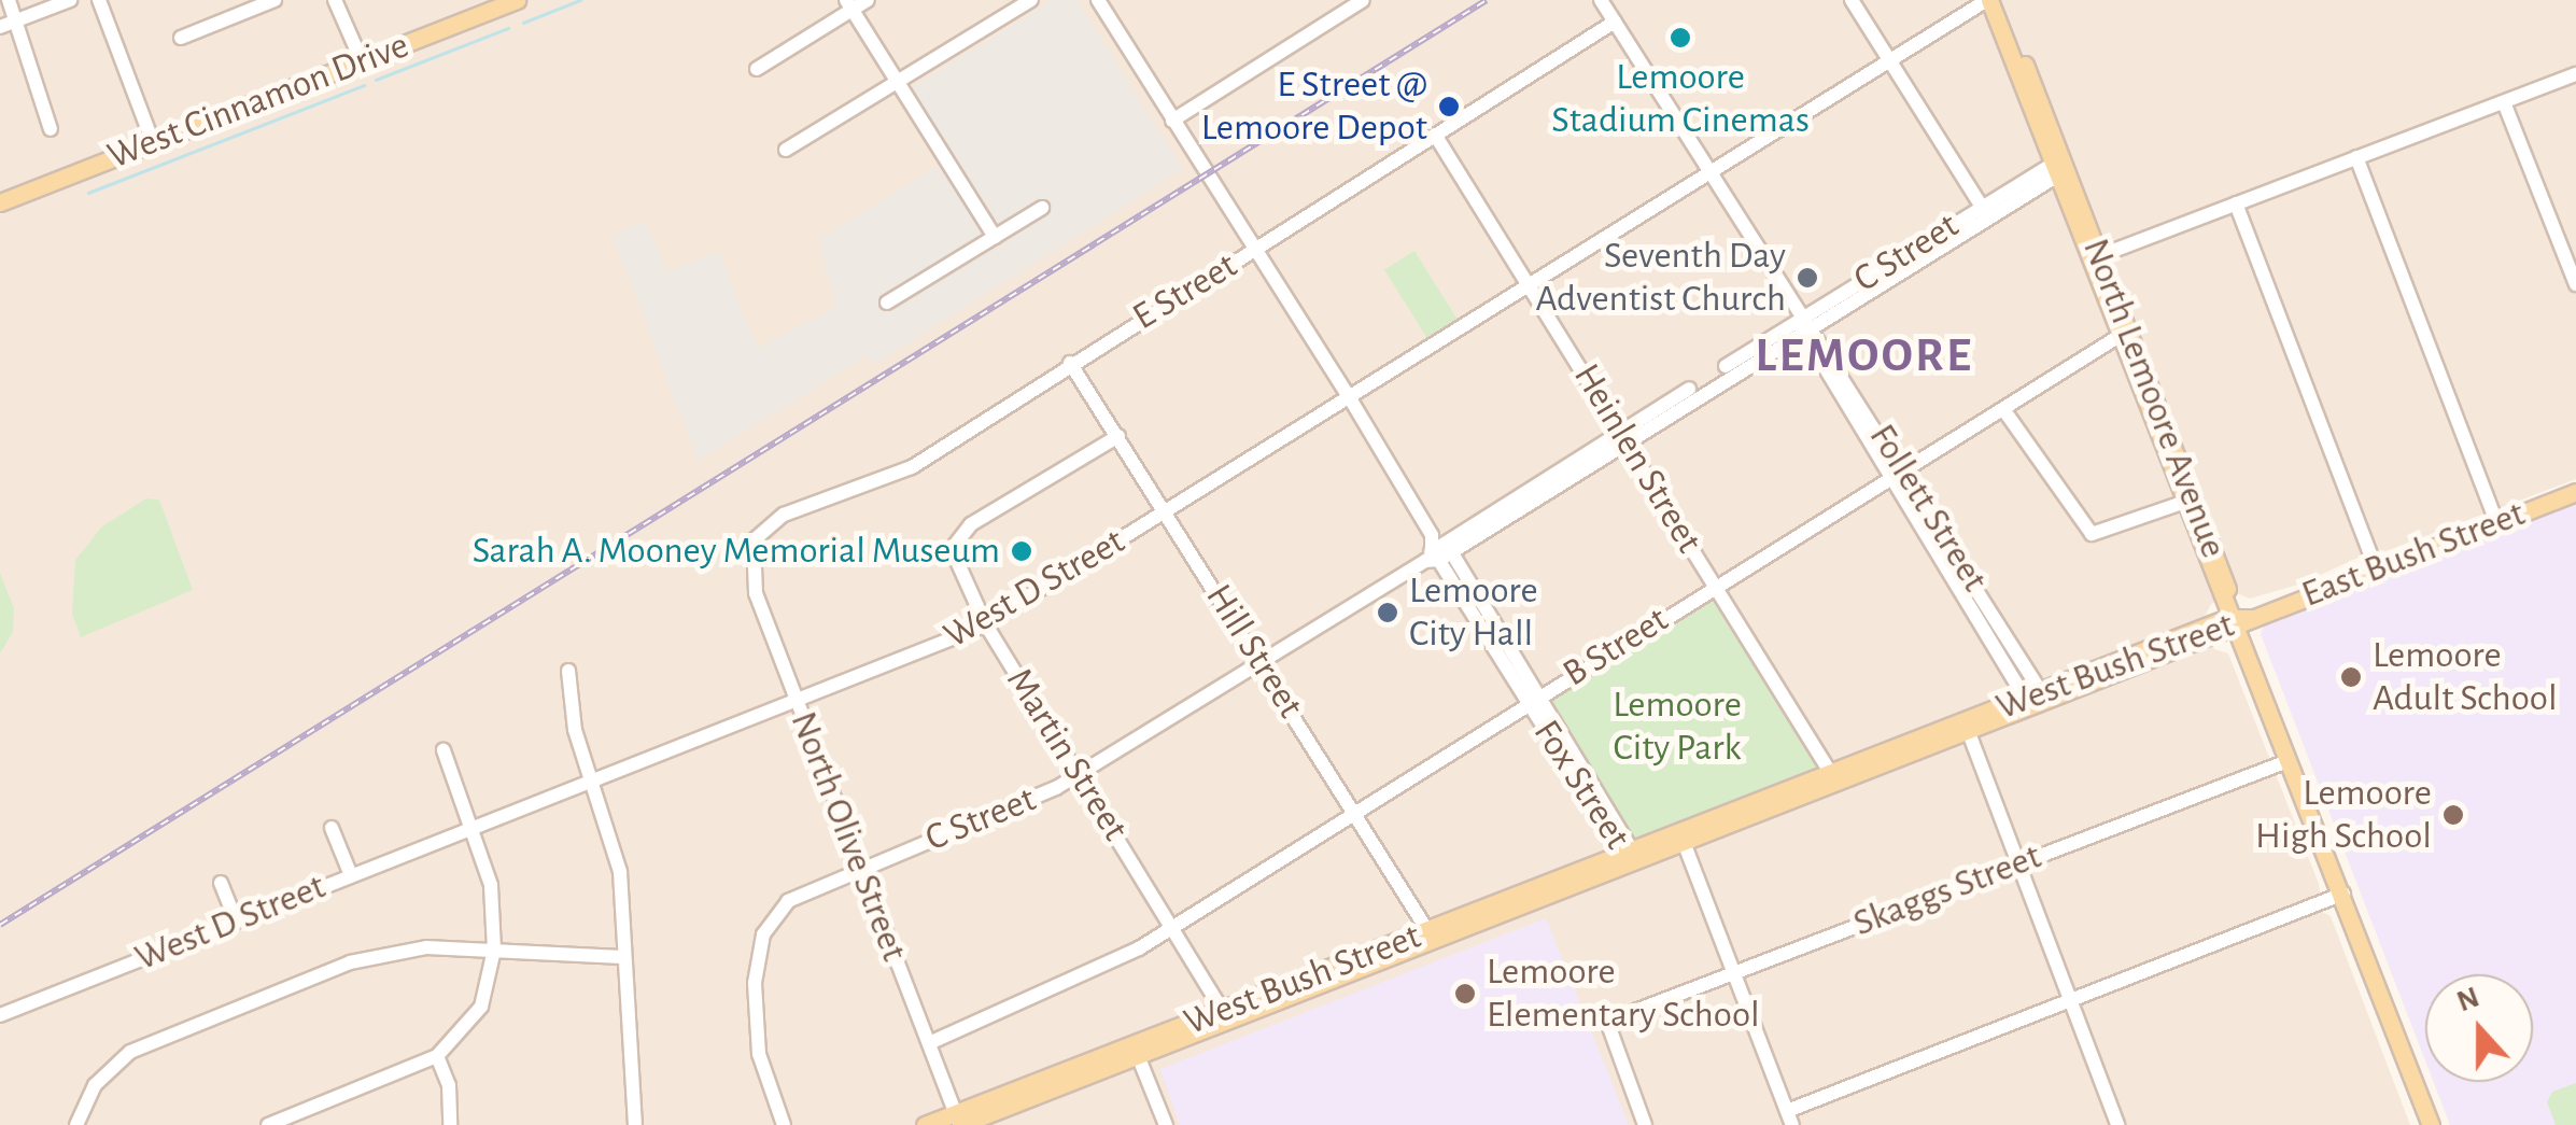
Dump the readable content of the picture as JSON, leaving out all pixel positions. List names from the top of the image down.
{
  "streets": {
    "main road": [
      "West Cinnamon Drive",
      "North Lemoore Avenue",
      "East Bush Street",
      "West Bush Street"
    ],
    "street": [
      "C Street",
      "E Street",
      "Heinlen Street",
      "Follett Street",
      "West D Street",
      "B Street",
      "Hill Street",
      "Martin Street",
      "Fox Street",
      "North Olive Street",
      "Skaggs Street"
    ]
  },
  "crossings": [
    ["C Street", "North Lemoore Avenue"],
    ["C Street", "Heinlen Street"],
    ["C Street", "Follett Street"],
    ["C Street", "Hill Street"],
    ["C Street", "Martin Street"],
    ["C Street", "Fox Street"],
    ["C Street", "North Olive Street"],
    ["E Street", "Heinlen Street"],
    ["E Street", "Follett Street"],
    ["E Street", "Hill Street"],
    ["E Street", "Fox Street"],
    ["E Street", "North Olive Street"],
    ["North Lemoore Avenue", "East Bush Street"],
    ["North Lemoore Avenue", "West D Street"],
    ["North Lemoore Avenue", "B Street"],
    ["North Lemoore Avenue", "West Bush Street"],
    ["North Lemoore Avenue", "Skaggs Street"],
    ["Heinlen Street", "West D Street"],
    ["Heinlen Street", "B Street"],
    ["Heinlen Street", "West Bush Street"],
    ["Follett Street", "West D Street"],
    ["Follett Street", "B Street"],
    ["Follett Street", "West Bush Street"],
    ["East Bush Street", "West Bush Street"],
    ["West D Street", "Hill Street"],
    ["West D Street", "Martin Street"],
    ["West D Street", "Fox Street"],
    ["West D Street", "North Olive Street"],
    ["B Street", "Hill Street"],
    ["B Street", "Martin Street"],
    ["B Street", "Fox Street"],
    ["B Street", "North Olive Street"],
    ["Hill Street", "West Bush Street"],
    ["Hill Street", "Martin Street"],
    ["West Bush Street", "Martin Street"],
    ["West Bush Street", "Fox Street"],
    ["West Bush Street", "North Olive Street"]
  ],
  "districts": ["LEMOORE"],
  "parks": ["Lemoore City Park"],
  "places": [
    "Lemoore Stadium Cinemas",
    "E Street @ Lemoore Depot",
    "Seventh Day Adventist Church",
    "Sarah A. Mooney Memorial Museum",
    "Lemoore City Hall",
    "Lemoore Adult School",
    "Lemoore High School",
    "Lemoore Elementary School"
  ],
  "north": "top"
}
